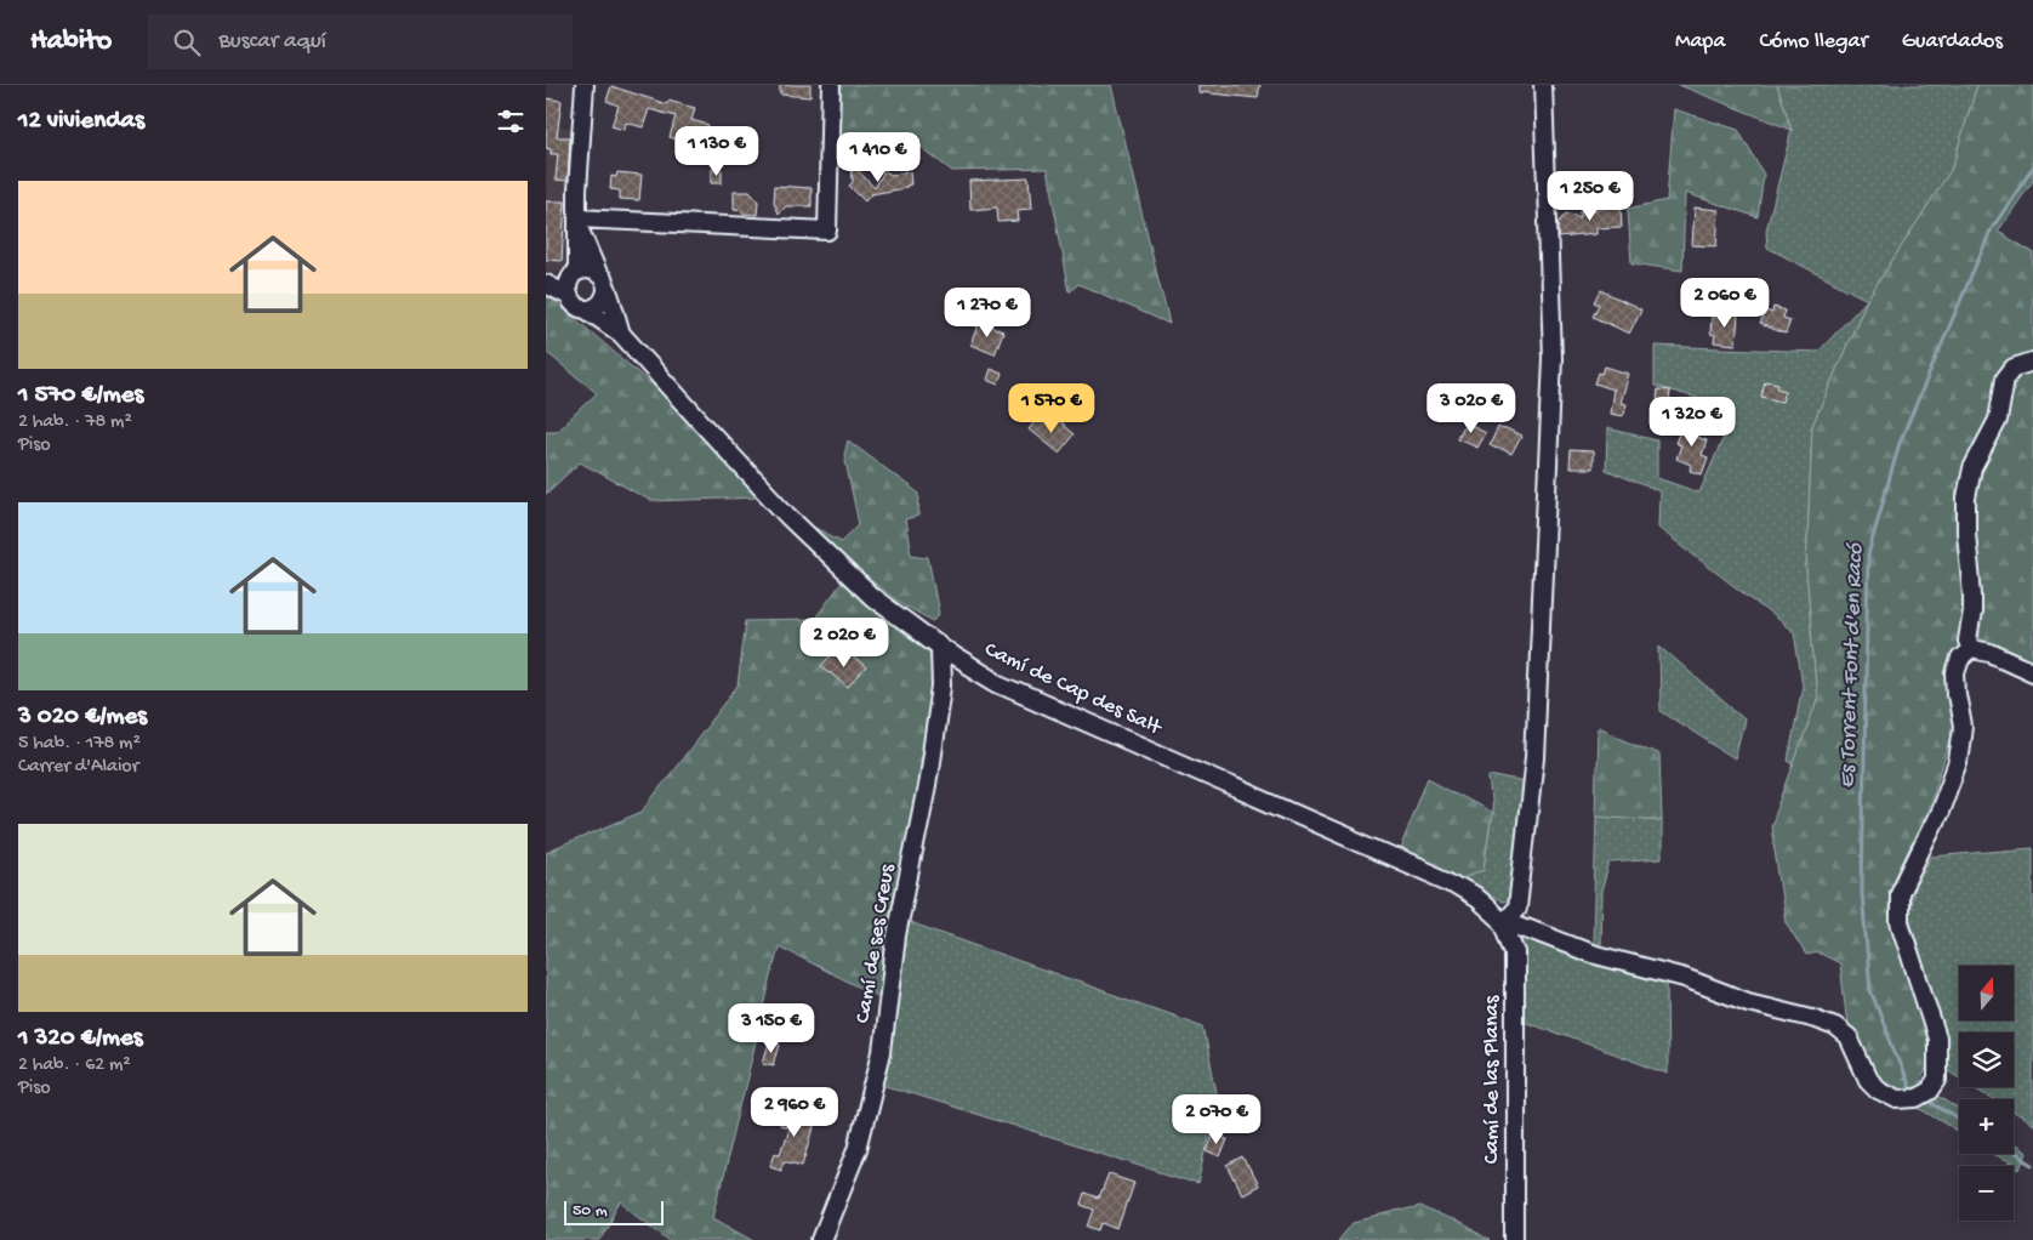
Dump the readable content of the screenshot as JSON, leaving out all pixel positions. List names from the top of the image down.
{
  "streets": {
    "street": ["Camí de Cap des Salt", "Camí de ses Creus", "Camí de las Planas"]
  },
  "crossings": [
    ["Camí de Cap des Salt", "Camí de ses Creus"],
    ["Camí de Cap des Salt", "Camí de las Planas"]
  ],
  "water": ["Es Torrent Font d'en Racó"],
  "scale_bar": "50 m",
  "north": "top",
  "page": {
    "header": "Habito",
    "search": "Buscar aquí",
    "nav": ["Mapa", "Cómo llegar", "Guardados"],
    "heading": "12 viviendas",
    "price": [
      "1 130 €",
      "1 410 €",
      "1 250 €",
      "2 060 €",
      "1 270 €",
      "1 570 €",
      "3 020 €",
      "1 320 €",
      "2 020 €",
      "3 150 €",
      "2 960 €",
      "2 070 €"
    ],
    "list": [
      {
        "name": "1 570 €/mes",
        "note": "2 hab. · 78 m² · Piso"
      },
      {
        "name": "3 020 €/mes",
        "note": "5 hab. · 178 m² · Carrer d'Alaior"
      },
      {
        "name": "1 320 €/mes",
        "note": "2 hab. · 62 m² · Piso"
      }
    ],
    "map_buttons": ["+", "−"],
    "scale": "50 m"
  }
}
